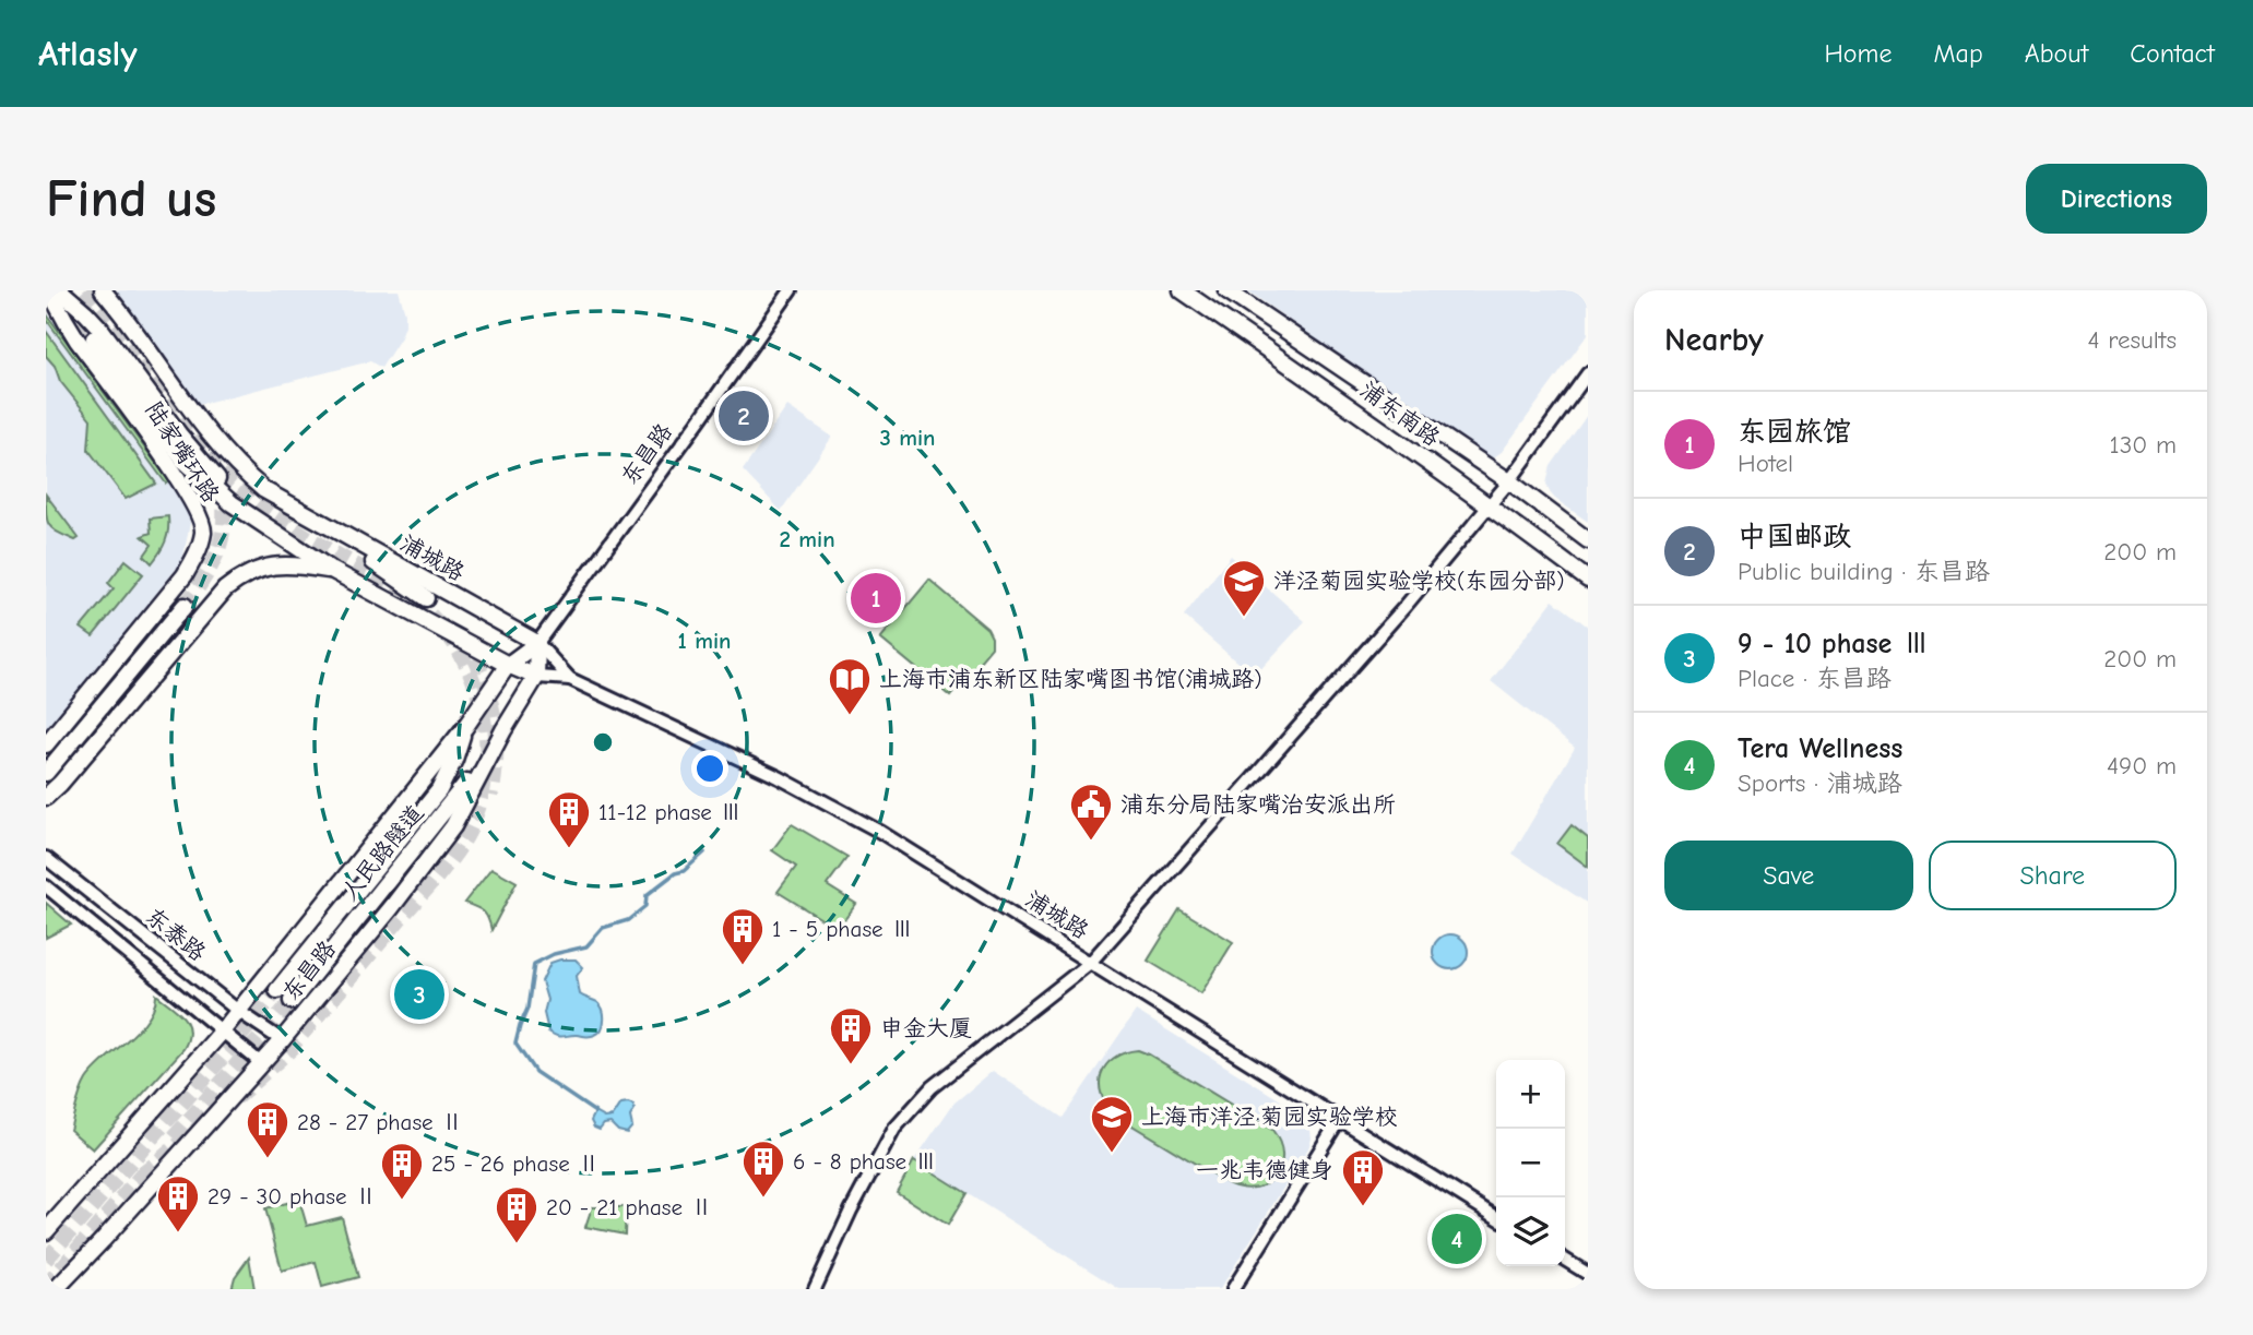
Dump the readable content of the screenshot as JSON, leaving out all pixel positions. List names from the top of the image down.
{
  "streets": {
    "main road": [
      "浦东南路",
      "陆家嘴环路",
      "东昌路",
      "浦城路",
      "人民路隧道"
    ],
    "street": ["东泰路"]
  },
  "crossings": [
    ["陆家嘴环路", "浦城路"],
    ["东昌路", "浦城路"],
    ["东昌路", "人民路隧道"],
    ["东昌路", "东泰路"]
  ],
  "places": {
    "school or university": ["洋泾菊园实验学校(东园分部)", "上海市洋泾·菊园实验学校"],
    "library": ["上海市浦东新区陆家嘴图书馆(浦城路)"],
    "public building": ["浦东分局陆家嘴治安派出所"],
    "building": [
      "11-12 phase Ⅲ",
      "1 - 5 phase Ⅲ",
      "申金大厦",
      "28 - 27 phase Ⅱ",
      "6 - 8 phase Ⅲ",
      "25 - 26 phase Ⅱ",
      "一兆韦德健身",
      "29 - 30 phase Ⅱ",
      "20 - 21 phase Ⅱ"
    ]
  },
  "page": {
    "header": "Atlasly",
    "nav": [
      "Home",
      "Map",
      "About",
      "Contact"
    ],
    "buttons": [
      "Directions",
      ["Save", "Share"]
    ],
    "title": "Find us",
    "heading": ["Nearby", "4 results"],
    "pins": [
      "2",
      "1",
      "3",
      "4"
    ],
    "list": [
      {
        "mark": "1",
        "name": "东园旅馆",
        "note": "Hotel",
        "value": "130 m"
      },
      {
        "mark": "2",
        "name": "中国邮政",
        "note": "Public building · 东昌路",
        "value": "200 m"
      },
      {
        "mark": "3",
        "name": "9 - 10 phase Ⅲ",
        "note": "Place · 东昌路",
        "value": "200 m"
      },
      {
        "mark": "4",
        "name": "Tera Wellness",
        "note": "Sports · 浦城路",
        "value": "490 m"
      }
    ],
    "map_buttons": ["+", "−"]
  },
  "rings": ["3 min", "2 min", "1 min"]
}
